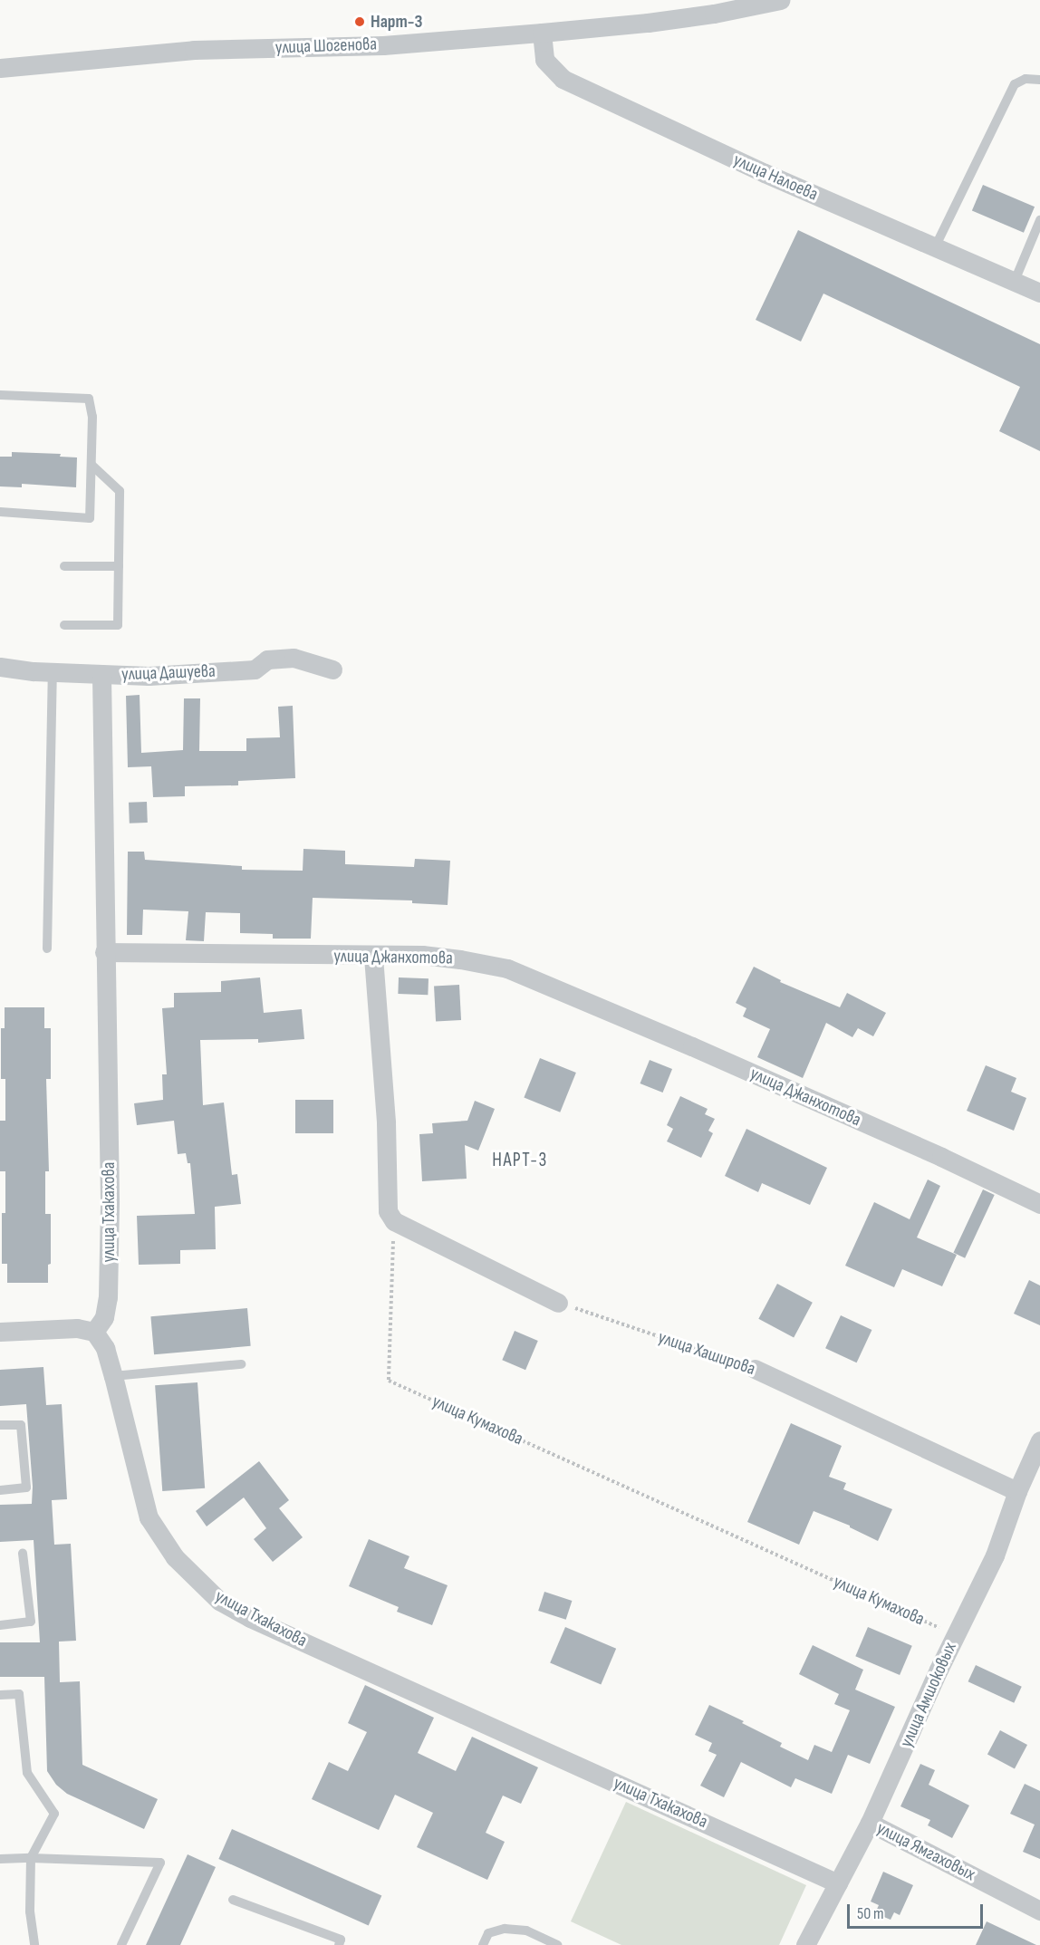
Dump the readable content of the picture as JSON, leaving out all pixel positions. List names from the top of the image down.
{
  "streets": {
    "street": [
      "улица Шогенова",
      "улица Налоева",
      "улица Дашуева",
      "улица Джанхотова",
      "улица Тхакахова",
      "улица Хаширова",
      "улица Амшоковых",
      "улица Ямгаховых"
    ],
    "path": ["улица Кумахова"]
  },
  "crossings": [
    ["улица Шогенова", "улица Налоева"],
    ["улица Джанхотова", "улица Тхакахова"],
    ["улица Тхакахова", "улица Амшоковых"],
    ["улица Хаширова", "улица Амшоковых"],
    ["улица Кумахова", "улица Амшоковых"],
    ["улица Амшоковых", "улица Ямгаховых"]
  ],
  "districts": ["НАРТ-3"],
  "places": ["Нарт-3"],
  "scale_bar": "50 m"
}
